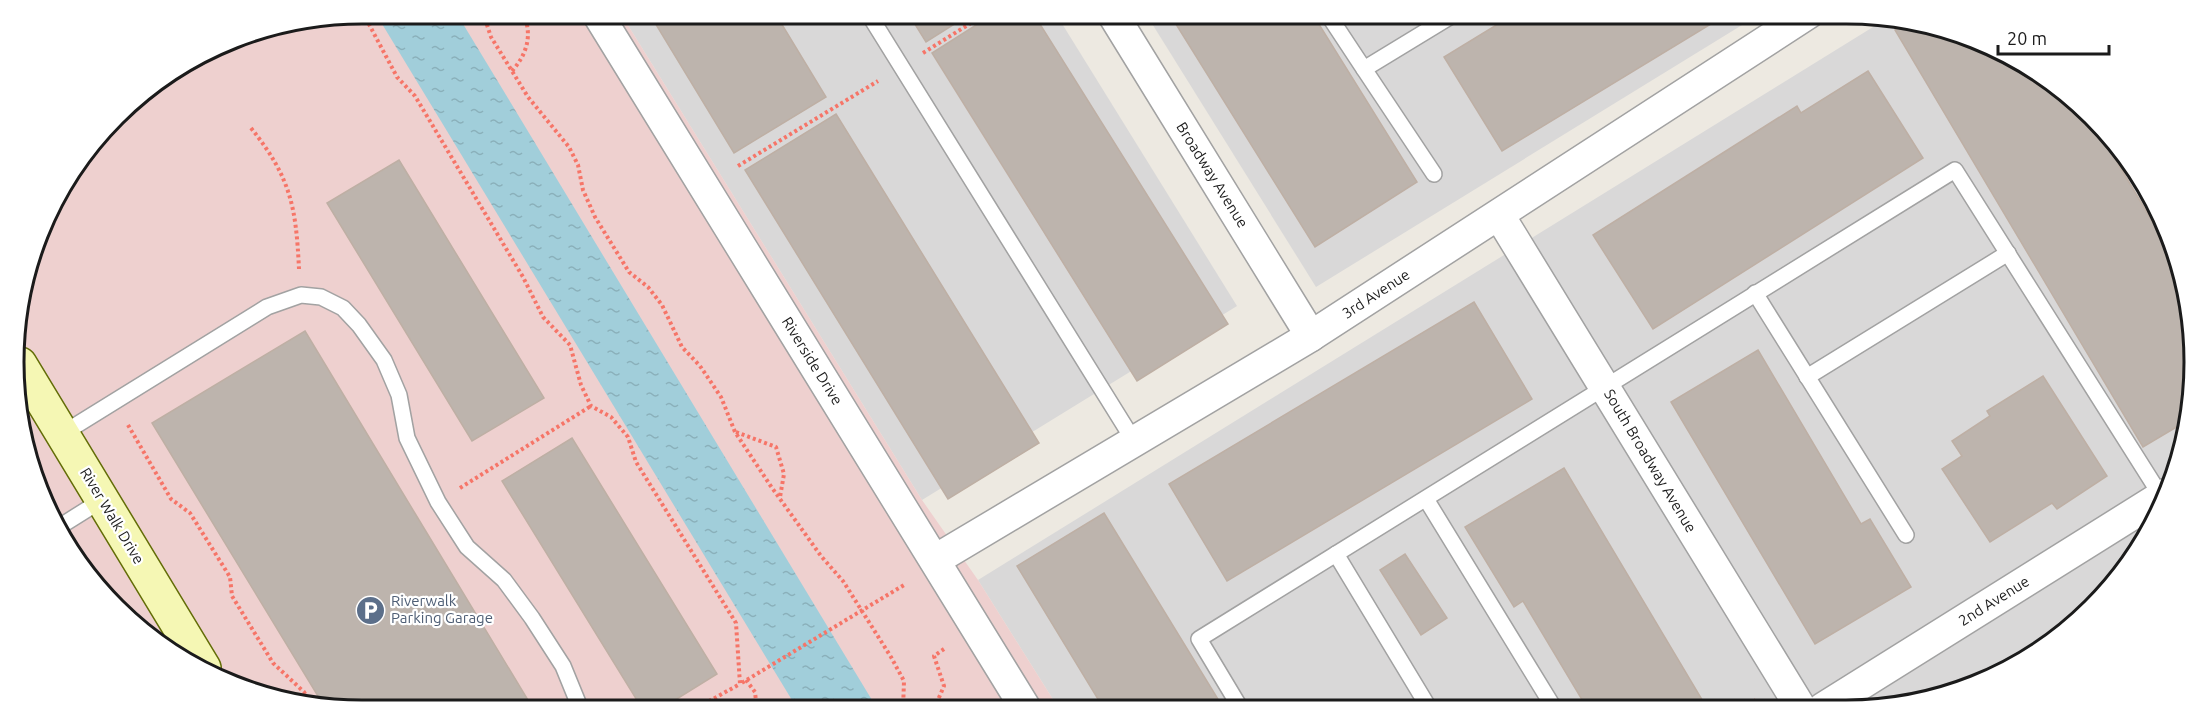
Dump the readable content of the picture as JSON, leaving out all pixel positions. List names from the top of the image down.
{
  "streets": {
    "street": [
      "Broadway Avenue",
      "3rd Avenue",
      "Riverside Drive",
      "South Broadway Avenue",
      "River Walk Drive",
      "2nd Avenue"
    ]
  },
  "crossings": [
    ["Broadway Avenue", "3rd Avenue"],
    ["3rd Avenue", "Riverside Drive"],
    ["3rd Avenue", "South Broadway Avenue"]
  ],
  "places": {
    "parking": ["Riverwalk Parking Garage"]
  },
  "scale_bar": "20 m"
}
